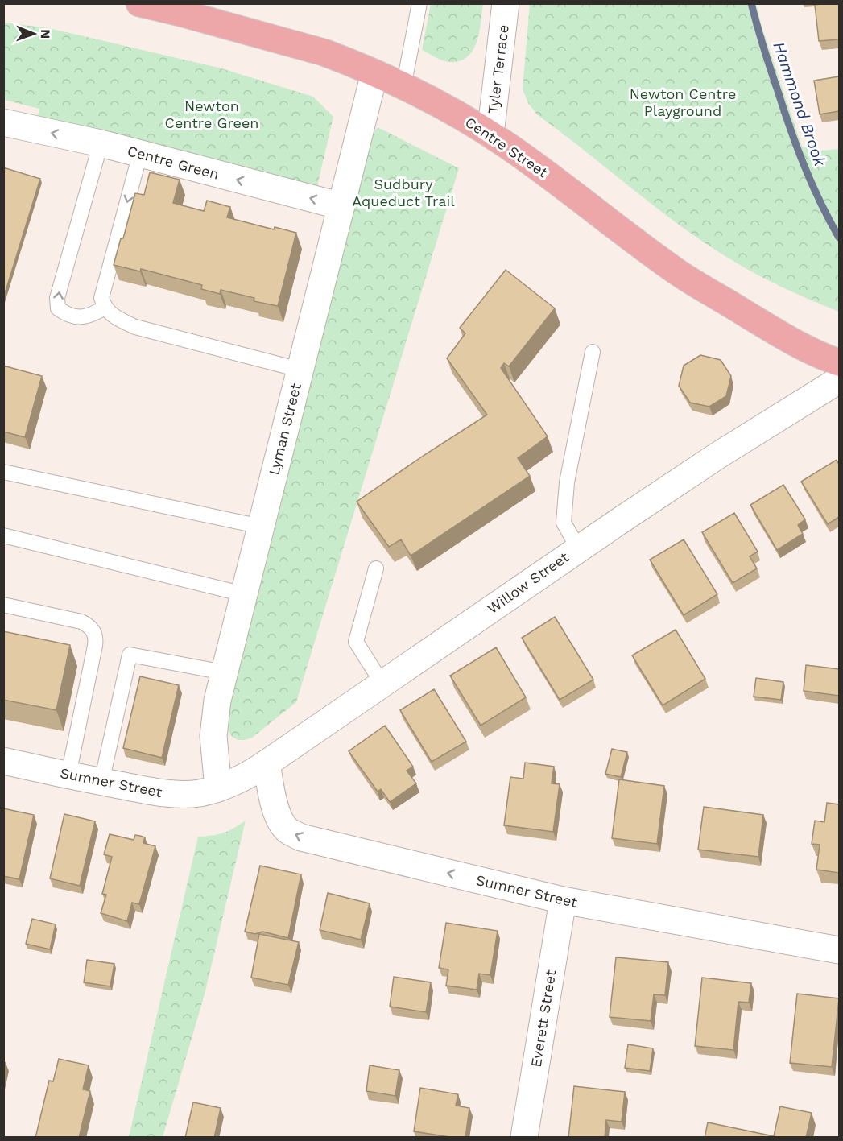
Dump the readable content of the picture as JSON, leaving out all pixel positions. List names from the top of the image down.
{
  "streets": {
    "main road": ["Centre Street"],
    "street": [
      "Tyler Terrace",
      "Centre Green",
      "Lyman Street",
      "Willow Street",
      "Sumner Street",
      "Everett Street"
    ]
  },
  "crossings": [
    ["Tyler Terrace", "Centre Street"],
    ["Centre Street", "Lyman Street"],
    ["Centre Green", "Lyman Street"],
    ["Lyman Street", "Willow Street"],
    ["Lyman Street", "Sumner Street"],
    ["Willow Street", "Sumner Street"],
    ["Sumner Street", "Everett Street"]
  ],
  "one_way": ["Centre Green", "Sumner Street"],
  "water": ["Hammond Brook"],
  "parks": ["Newton Centre Playground", "Newton Centre Green", "Sudbury Aqueduct Trail"],
  "north": "right"
}
